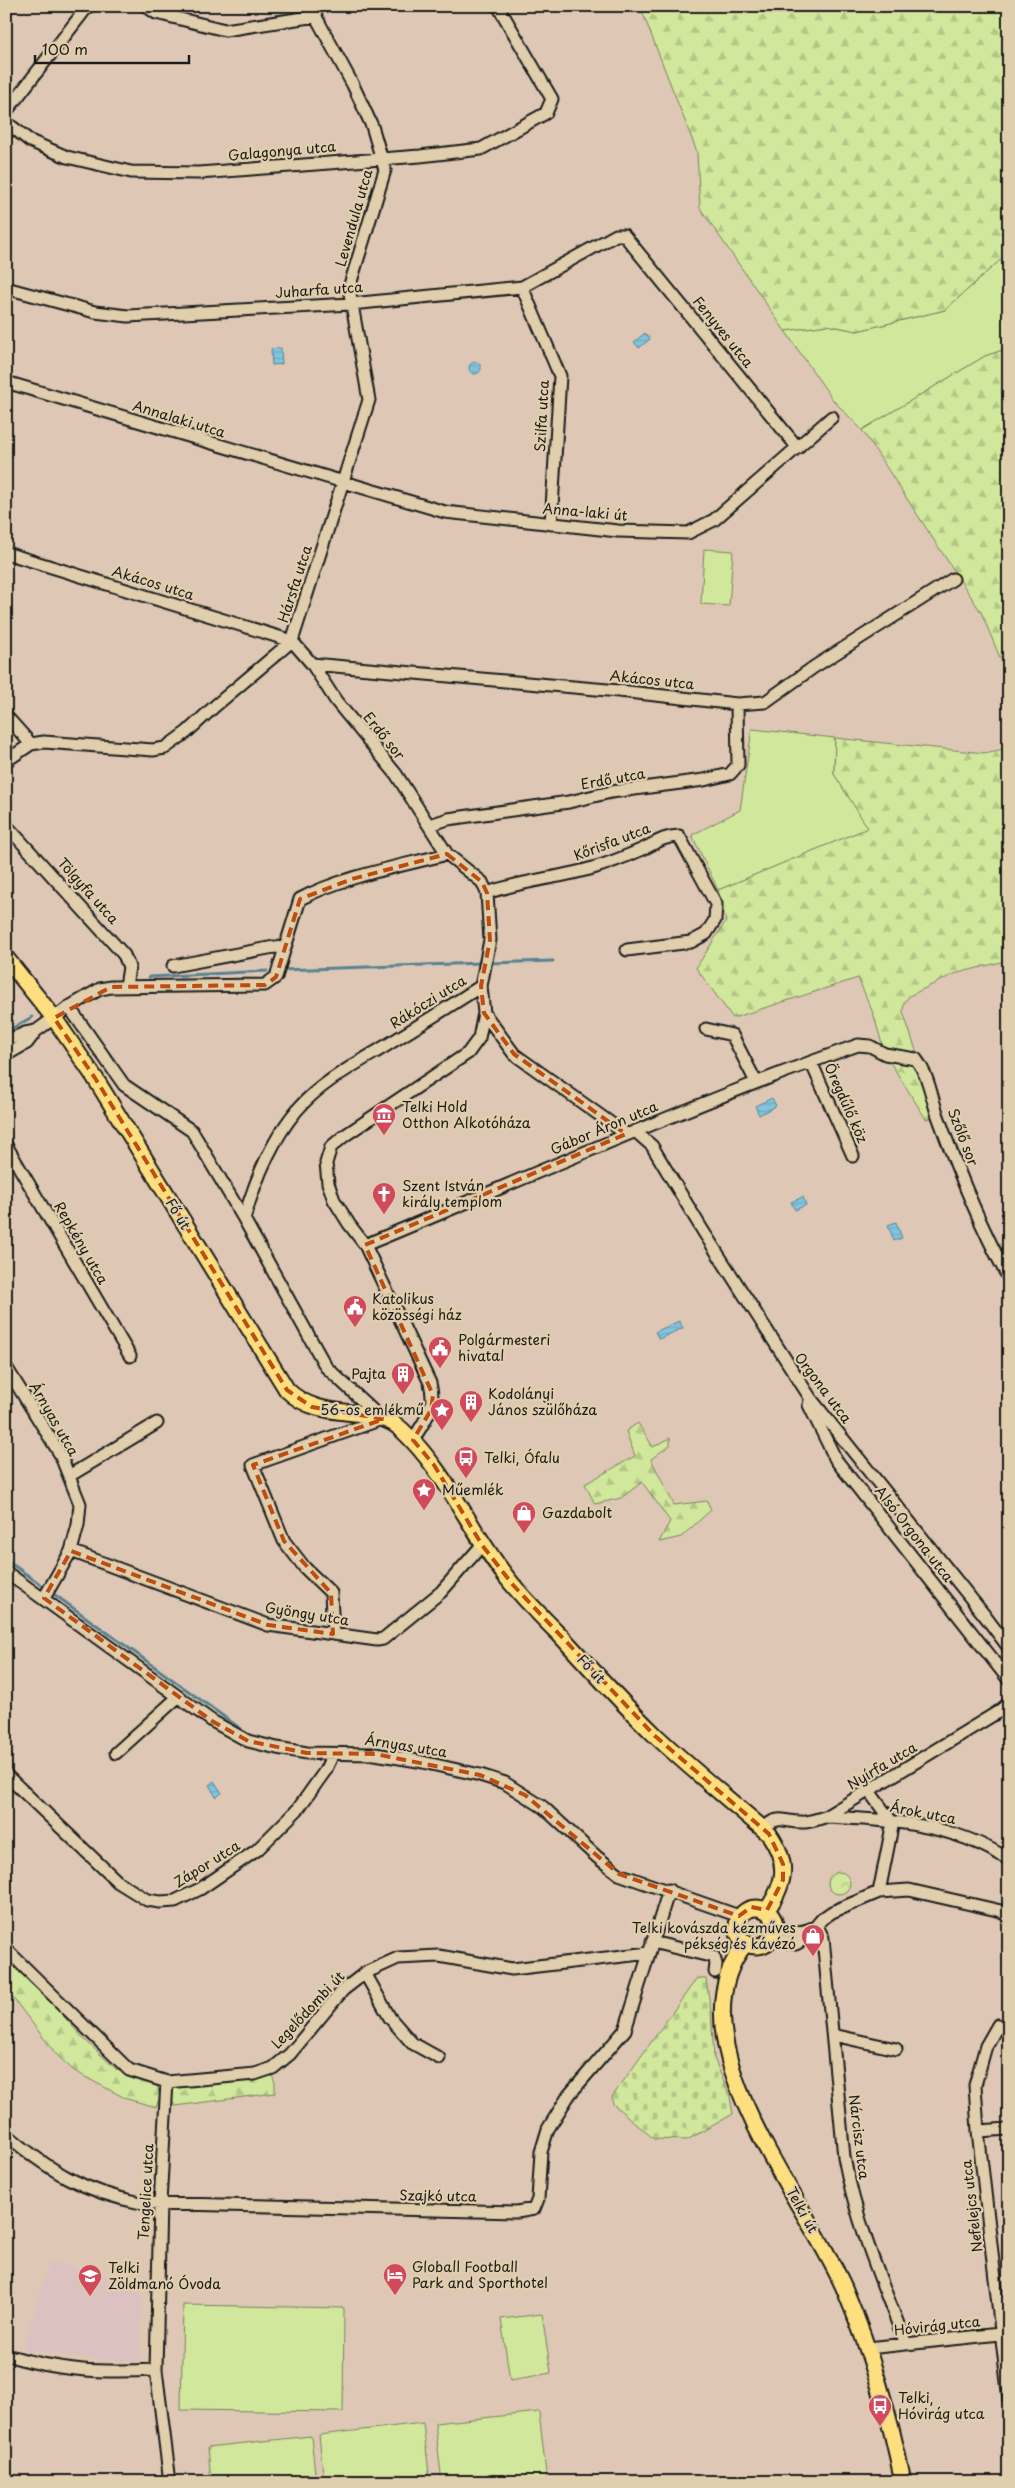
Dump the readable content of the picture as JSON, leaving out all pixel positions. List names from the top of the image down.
{
  "streets": {
    "main road": ["Fő út", "Telki út"],
    "street": [
      "Galagonya utca",
      "Levendula utca",
      "Juharfa utca",
      "Fenyves utca",
      "Szilfa utca",
      "Annalaki utca",
      "Anna-laki út",
      "Akácos utca",
      "Hársfa utca",
      "Erdő sor",
      "Erdő utca",
      "Kőrisfa utca",
      "Tölgyfa utca",
      "Rákóczi utca",
      "Öregdűlő köz",
      "Gábor Áron utca",
      "Szőlő sor",
      "Repkény utca",
      "Orgona utca",
      "Árnyas utca",
      "Alsó Orgona utca",
      "Gyöngy utca",
      "Nyírfa utca",
      "Árok utca",
      "Zápor utca",
      "Legelődombi út",
      "Nárcisz utca",
      "Tengelice utca",
      "Szajkó utca",
      "Nefelejcs utca",
      "Hóvirág utca"
    ]
  },
  "crossings": [
    ["Galagonya utca", "Levendula utca"],
    ["Levendula utca", "Juharfa utca"],
    ["Levendula utca", "Hársfa utca"],
    ["Juharfa utca", "Fenyves utca"],
    ["Juharfa utca", "Szilfa utca"],
    ["Juharfa utca", "Hársfa utca"],
    ["Fenyves utca", "Anna-laki út"],
    ["Szilfa utca", "Anna-laki út"],
    ["Annalaki utca", "Anna-laki út"],
    ["Annalaki utca", "Hársfa utca"],
    ["Anna-laki út", "Hársfa utca"],
    ["Akácos utca", "Hársfa utca"],
    ["Akácos utca", "Erdő sor"],
    ["Akácos utca", "Erdő utca"],
    ["Hársfa utca", "Erdő sor"],
    ["Erdő sor", "Erdő utca"],
    ["Kőrisfa utca", "Rákóczi utca"],
    ["Rákóczi utca", "Fő út"],
    ["Öregdűlő köz", "Gábor Áron utca"],
    ["Gábor Áron utca", "Szőlő sor"],
    ["Gábor Áron utca", "Orgona utca"],
    ["Fő út", "Árnyas utca"],
    ["Fő út", "Gyöngy utca"],
    ["Fő út", "Nyírfa utca"],
    ["Fő út", "Telki út"],
    ["Orgona utca", "Alsó Orgona utca"],
    ["Árnyas utca", "Gyöngy utca"],
    ["Árnyas utca", "Zápor utca"],
    ["Árnyas utca", "Szajkó utca"],
    ["Árnyas utca", "Telki út"],
    ["Nyírfa utca", "Árok utca"],
    ["Legelődombi út", "Tengelice utca"],
    ["Legelődombi út", "Szajkó utca"],
    ["Nárcisz utca", "Hóvirág utca"],
    ["Tengelice utca", "Szajkó utca"],
    ["Nefelejcs utca", "Hóvirág utca"],
    ["Telki út", "Hóvirág utca"]
  ],
  "places": {
    "museum": ["Telki Hold Otthon Alkotóháza"],
    "church": ["Szent István király templom"],
    "public building": ["Katolikus közösségi ház", "Polgármesteri hivatal"],
    "building": ["Pajta", "Kodolányi János szülőháza"],
    "place": ["56-os emlékmű", "Műemlék"],
    "bus stop": ["Telki, Ófalu", "Telki, Hóvirág utca"],
    "shop": ["Gazdabolt", "Telki kovászda kézműves pékség és kávézó"],
    "hotel": ["Globall Football Park and Sporthotel"],
    "school or university": ["Telki Zöldmanó Óvoda"]
  },
  "scale_bar": "100 m"
}
